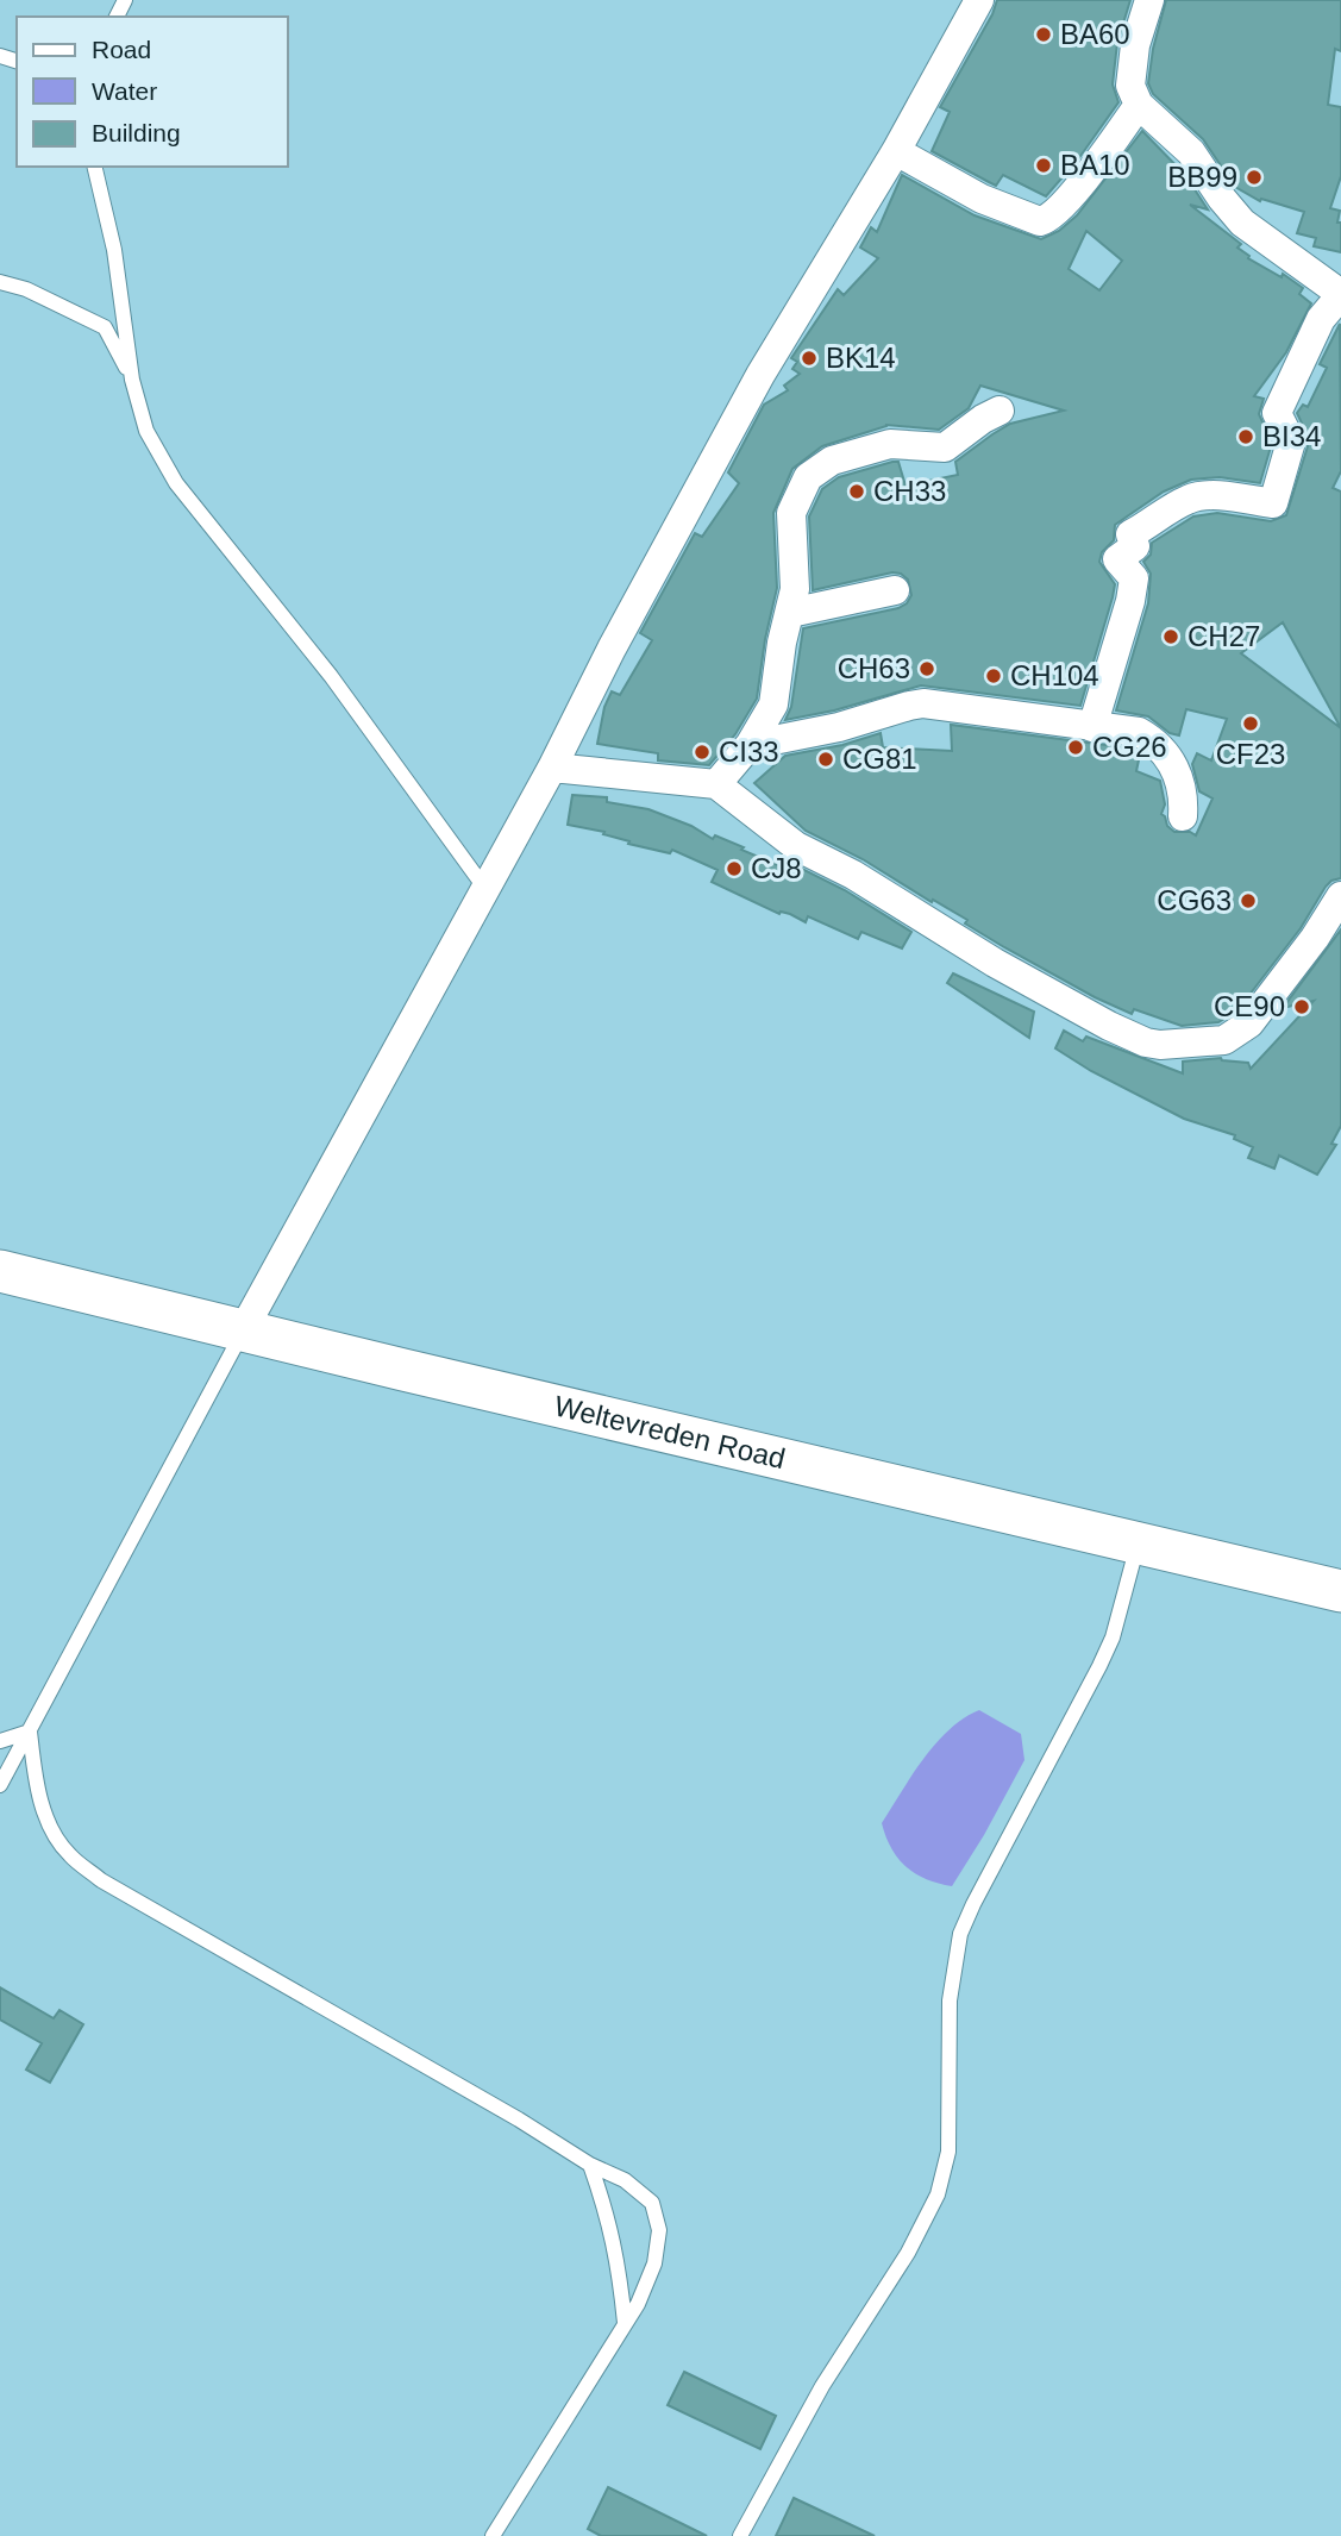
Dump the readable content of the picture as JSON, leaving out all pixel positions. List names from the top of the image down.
{
  "streets": {
    "street": ["Weltevreden Road"]
  },
  "places": [
    "BA60",
    "BA10",
    "BB99",
    "BK14",
    "BI34",
    "CH33",
    "CH27",
    "CH63",
    "CH104",
    "CF23",
    "CG26",
    "CI33",
    "CG81",
    "CJ8",
    "CG63",
    "CE90"
  ],
  "legend": ["Road", "Water", "Building"]
}
